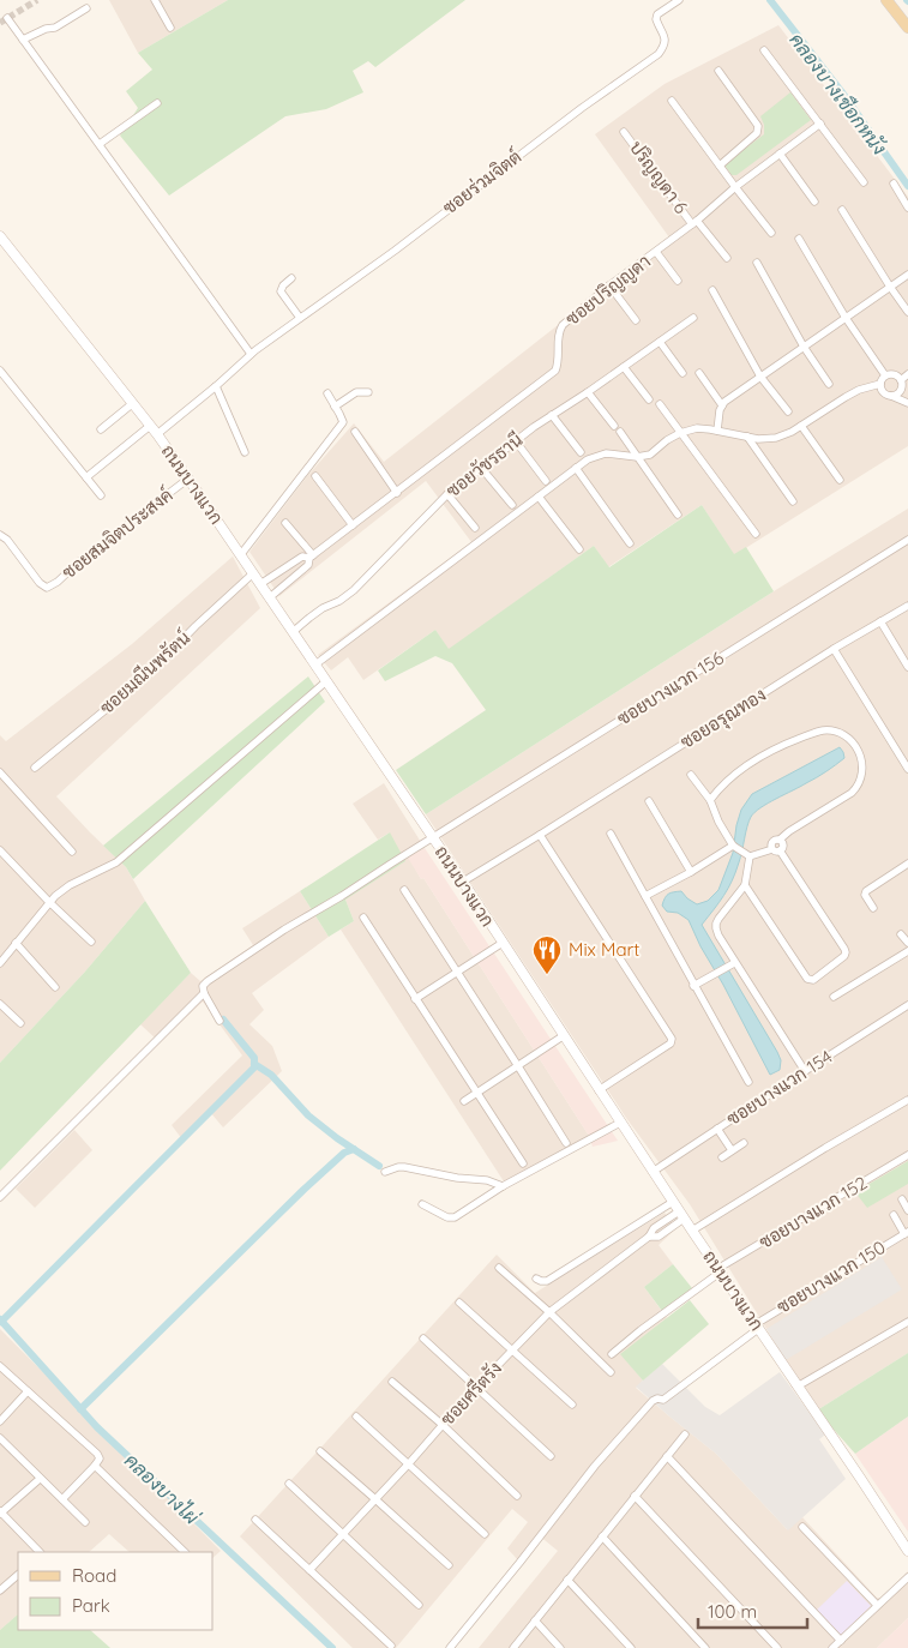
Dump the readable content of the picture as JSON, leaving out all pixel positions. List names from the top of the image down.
{
  "streets": {
    "main road": ["ถนนบางแวก"],
    "street": [
      "ปริญญดา 6",
      "ซอยร่วมจิตต์",
      "ซอยปริญญดา",
      "ซอยวัชรธานี",
      "ซอยสมจิตประสงค์",
      "ซอยมณีนพรัตน์",
      "ซอยบางแวก 156",
      "ซอยอรุณทอง",
      "ซอยบางแวก 154",
      "ซอยบางแวก 152",
      "ซอยบางแวก 150",
      "ซอยศรีตรัง"
    ]
  },
  "crossings": [
    ["ปริญญดา 6", "ซอยปริญญดา"],
    ["ซอยร่วมจิตต์", "ถนนบางแวก"],
    ["ซอยปริญญดา", "ถนนบางแวก"],
    ["ซอยวัชรธานี", "ถนนบางแวก"],
    ["ถนนบางแวก", "ซอยสมจิตประสงค์"],
    ["ถนนบางแวก", "ซอยมณีนพรัตน์"],
    ["ถนนบางแวก", "ซอยบางแวก 156"],
    ["ถนนบางแวก", "ซอยอรุณทอง"],
    ["ถนนบางแวก", "ซอยบางแวก 154"],
    ["ถนนบางแวก", "ซอยบางแวก 152"],
    ["ถนนบางแวก", "ซอยบางแวก 150"],
    ["ถนนบางแวก", "ซอยศรีตรัง"]
  ],
  "water": ["คลองบางเชือกหนัง", "คลองบางไผ่"],
  "places": {
    "restaurant": ["Mix Mart"]
  },
  "legend": ["Road", "Park"],
  "scale_bar": "100 m"
}
